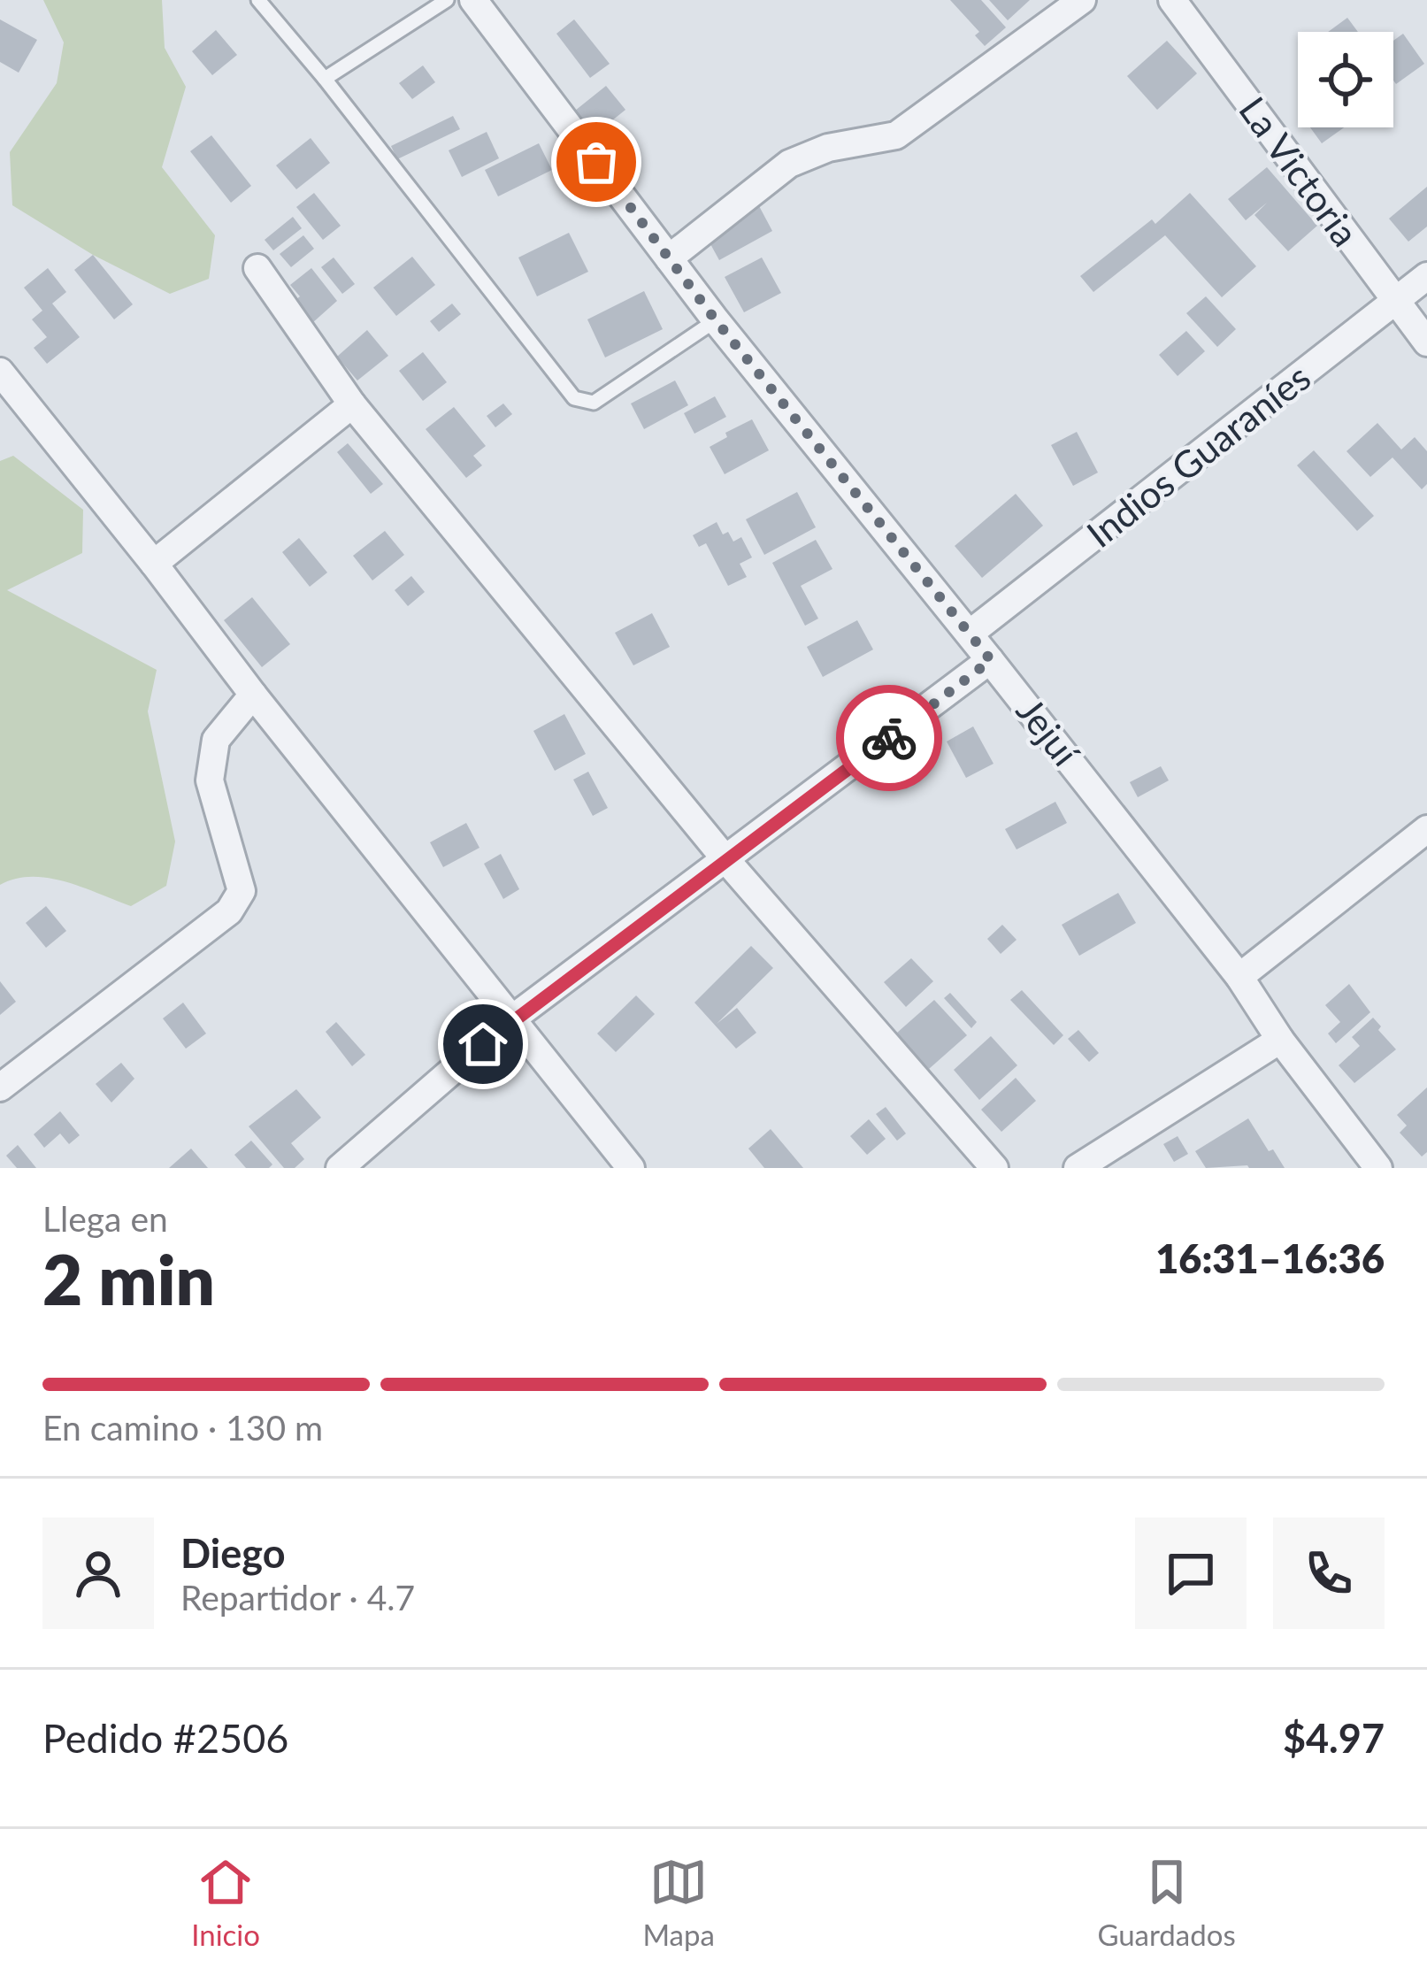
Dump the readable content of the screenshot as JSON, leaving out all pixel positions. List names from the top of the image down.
{
  "streets": {
    "street": ["La Victoria", "Indios Guaraníes", "Jejuí"]
  },
  "crossings": [
    ["La Victoria", "Indios Guaraníes"],
    ["Indios Guaraníes", "Jejuí"]
  ],
  "page": {
    "heading": ["2 min", "Llega en", "16:31–16:36"],
    "panel": [
      "Diego",
      "Repartidor · 4.7",
      "Pedido #2506",
      "$4.97"
    ],
    "bar": "En camino · 130 m",
    "tabs": ["Inicio", "Mapa", "Guardados"]
  }
}
